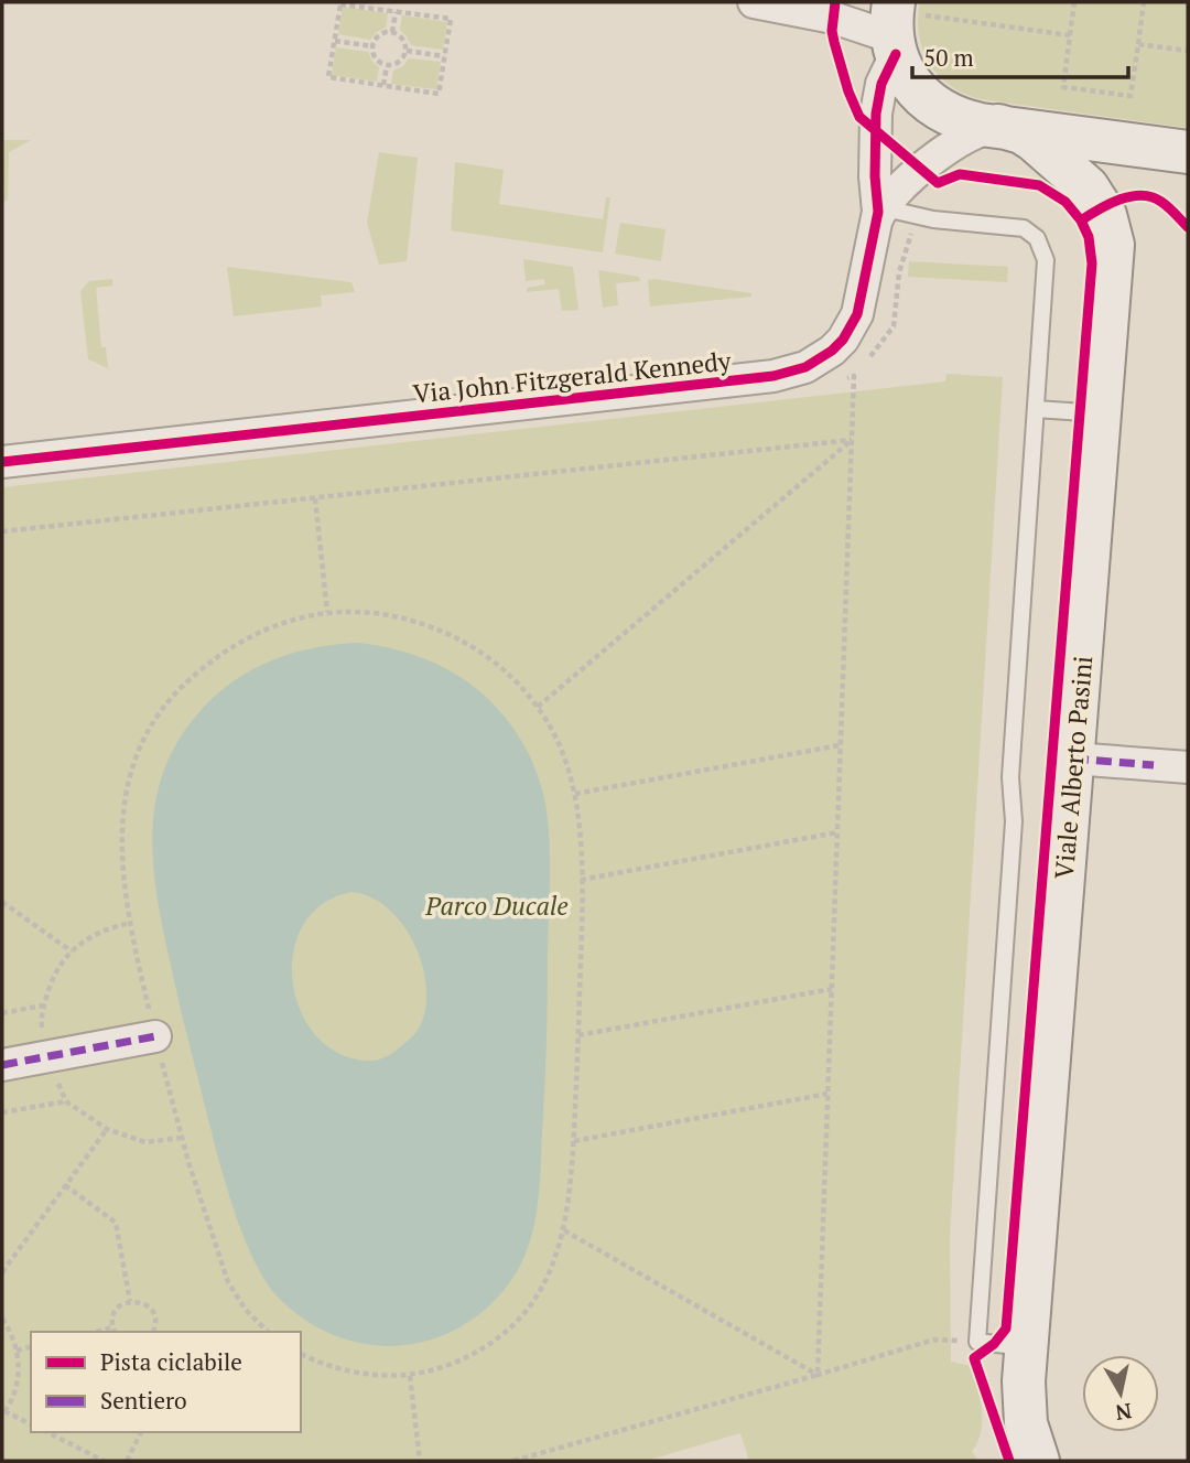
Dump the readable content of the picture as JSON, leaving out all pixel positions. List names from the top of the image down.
{
  "streets": {
    "main road": ["Viale Alberto Pasini"],
    "street": ["Via John Fitzgerald Kennedy"]
  },
  "crossings": [
    ["Via John Fitzgerald Kennedy", "Viale Alberto Pasini"]
  ],
  "parks": ["Parco Ducale"],
  "legend": ["Pista ciclabile", "Sentiero"],
  "scale_bar": "50 m",
  "north": "bottom"
}
